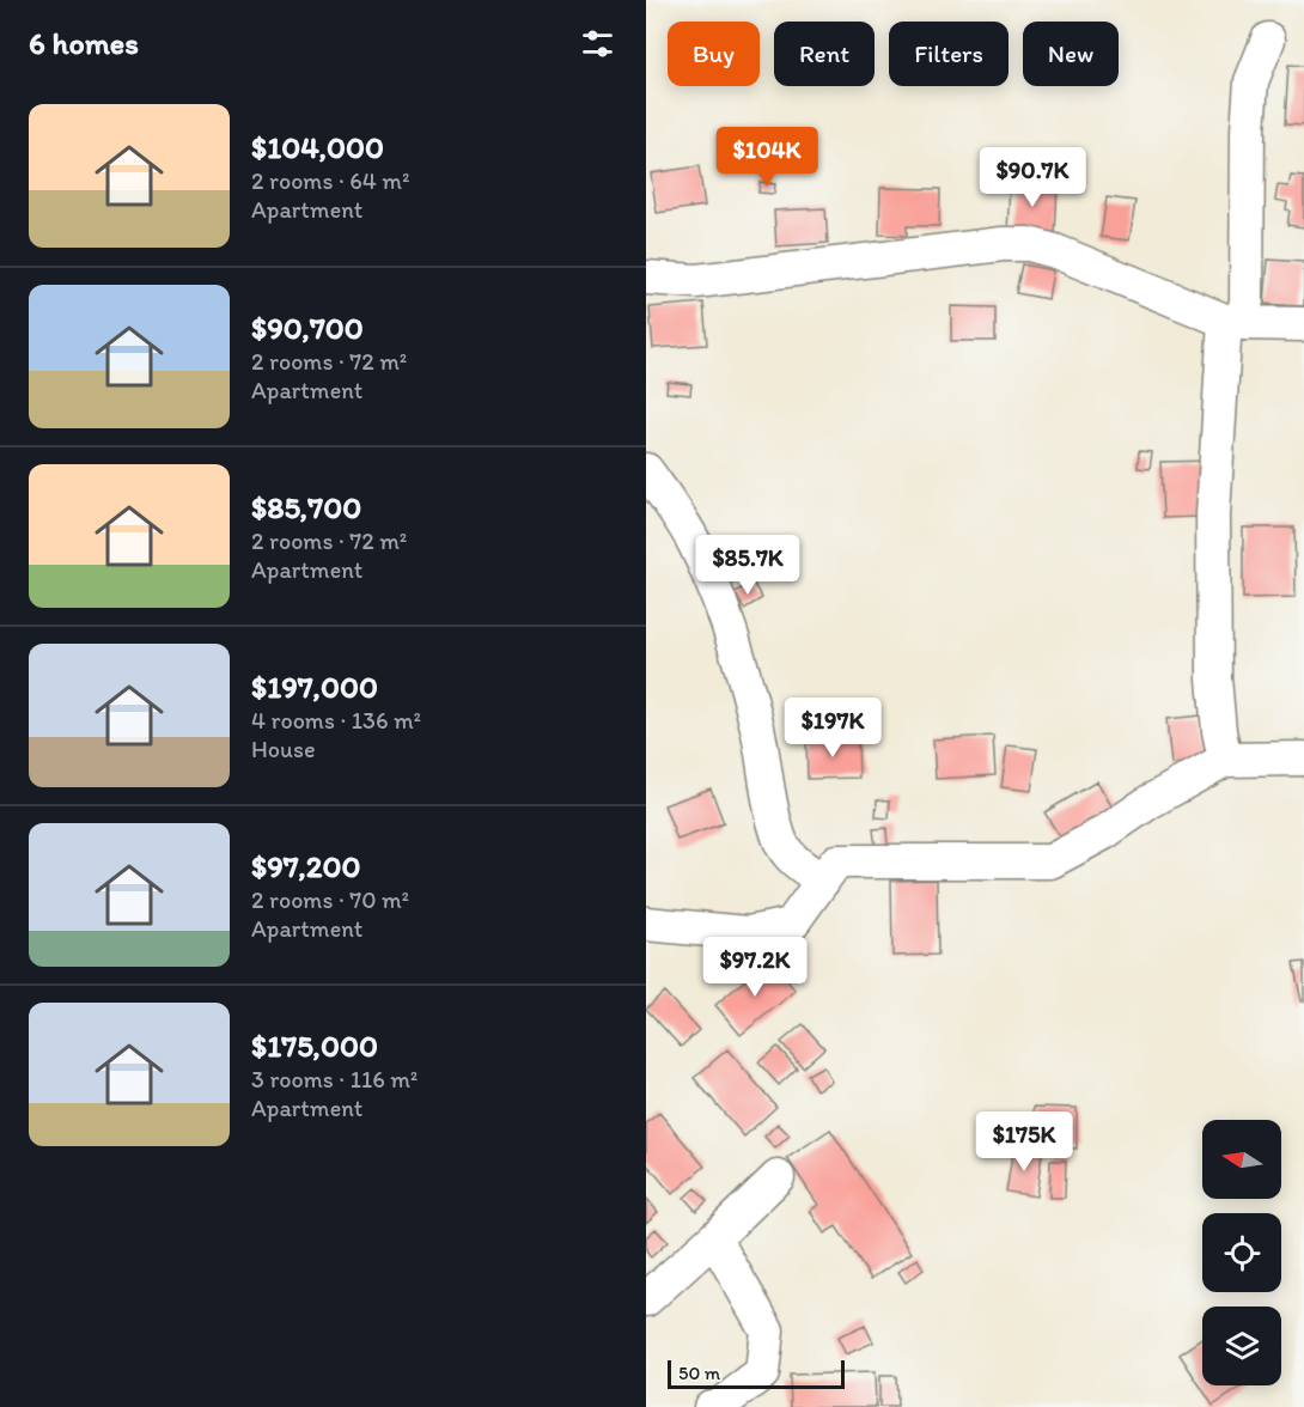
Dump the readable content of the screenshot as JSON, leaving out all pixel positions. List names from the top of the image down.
{
  "scale_bar": "50 m",
  "north": "left",
  "page": {
    "heading": "6 homes",
    "chip": [
      "Buy",
      "Rent",
      "Filters",
      "New"
    ],
    "list": [
      {
        "name": "$104,000",
        "note": "2 rooms · 64 m² · Apartment"
      },
      {
        "name": "$90,700",
        "note": "2 rooms · 72 m² · Apartment"
      },
      {
        "name": "$85,700",
        "note": "2 rooms · 72 m² · Apartment"
      },
      {
        "name": "$197,000",
        "note": "4 rooms · 136 m² · House"
      },
      {
        "name": "$97,200",
        "note": "2 rooms · 70 m² · Apartment"
      },
      {
        "name": "$175,000",
        "note": "3 rooms · 116 m² · Apartment"
      }
    ],
    "price": [
      "$104K",
      "$90.7K",
      "$85.7K",
      "$197K",
      "$97.2K",
      "$175K"
    ],
    "scale": "50 m"
  }
}
